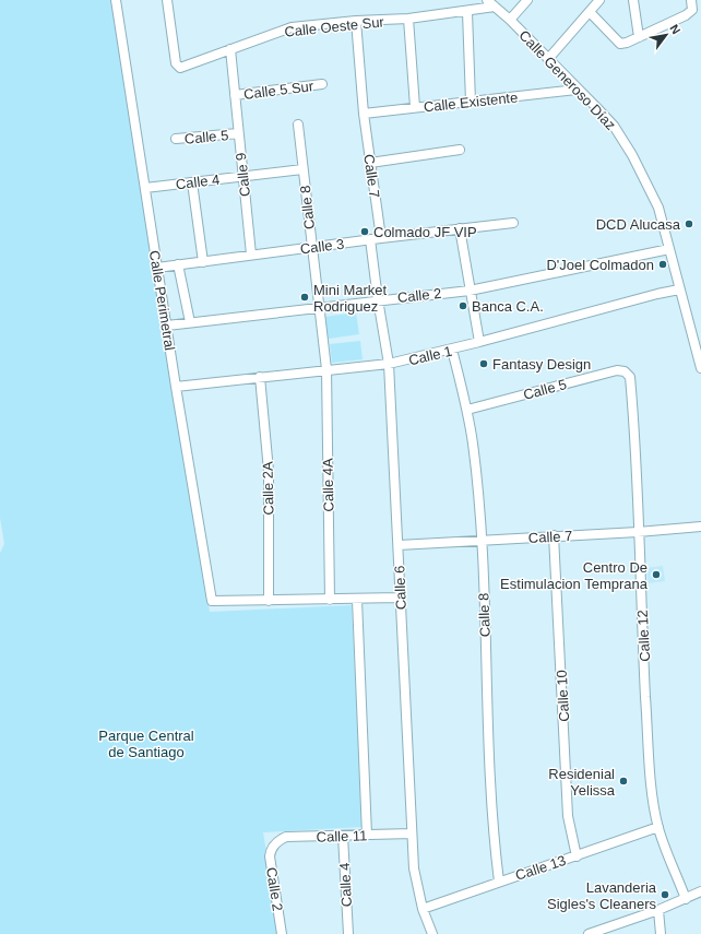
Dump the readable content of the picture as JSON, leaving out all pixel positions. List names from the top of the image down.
{
  "streets": {
    "street": [
      "Calle Oeste Sur",
      "Calle Generoso Díaz",
      "Calle 5 Sur",
      "Calle Existente",
      "Calle 5",
      "Calle 9",
      "Calle 7",
      "Calle 4",
      "Calle 8",
      "Calle 3",
      "Calle 2",
      "Calle Perimetral",
      "Calle 1",
      "Calle 4A",
      "Calle 2A",
      "Calle 6",
      "Calle 12",
      "Calle 10",
      "Calle 11",
      "Calle 13"
    ]
  },
  "crossings": [
    ["Calle Oeste Sur", "Calle Generoso Díaz"],
    ["Calle Oeste Sur", "Calle 9"],
    ["Calle Oeste Sur", "Calle 7"],
    ["Calle Generoso Díaz", "Calle Existente"],
    ["Calle Generoso Díaz", "Calle 2"],
    ["Calle Generoso Díaz", "Calle 1"],
    ["Calle 5 Sur", "Calle 9"],
    ["Calle Existente", "Calle 7"],
    ["Calle 5", "Calle 9"],
    ["Calle 5", "Calle 8"],
    ["Calle 5", "Calle 12"],
    ["Calle 9", "Calle 4"],
    ["Calle 9", "Calle 3"],
    ["Calle 7", "Calle 8"],
    ["Calle 7", "Calle 3"],
    ["Calle 7", "Calle 6"],
    ["Calle 7", "Calle 12"],
    ["Calle 7", "Calle 10"],
    ["Calle 4", "Calle 8"],
    ["Calle 4", "Calle Perimetral"],
    ["Calle 4", "Calle 11"],
    ["Calle 8", "Calle 3"],
    ["Calle 8", "Calle 2"],
    ["Calle 8", "Calle 1"],
    ["Calle 8", "Calle 4A"],
    ["Calle 8", "Calle 13"],
    ["Calle 3", "Calle Perimetral"],
    ["Calle 3", "Calle 6"],
    ["Calle 2", "Calle Perimetral"],
    ["Calle 2", "Calle 6"],
    ["Calle 2", "Calle 11"],
    ["Calle Perimetral", "Calle 1"],
    ["Calle Perimetral", "Calle 2A"],
    ["Calle 1", "Calle 4A"],
    ["Calle 1", "Calle 2A"],
    ["Calle 1", "Calle 6"],
    ["Calle 6", "Calle 11"],
    ["Calle 6", "Calle 13"],
    ["Calle 12", "Calle 13"],
    ["Calle 10", "Calle 13"]
  ],
  "parks": ["Parque Central de Santiago"],
  "places": [
    "DCD Alucasa",
    "Colmado JF VIP",
    "D'Joel Colmadon",
    "Mini Market Rodriguez",
    "Banca C.A.",
    "Fantasy Design",
    "Centro De Estimulacion Temprana",
    "Residenial Yelissa",
    "Lavanderia Sigles's Cleaners"
  ],
  "north": "top right"
}
